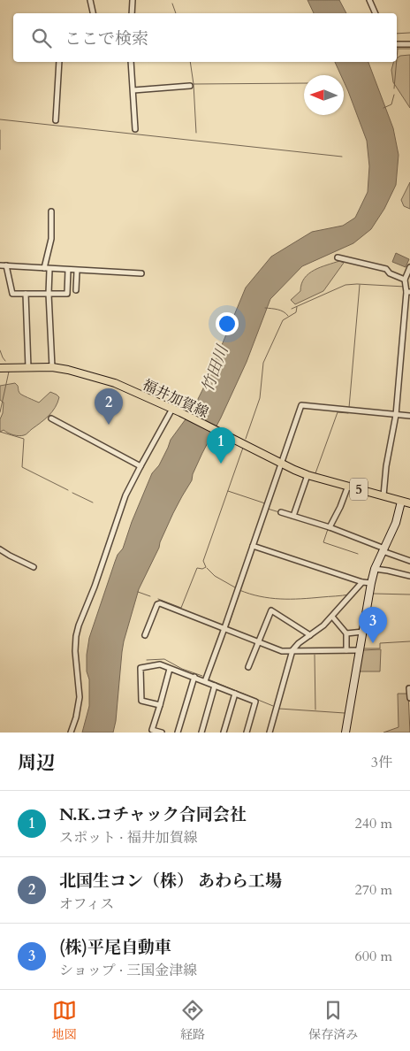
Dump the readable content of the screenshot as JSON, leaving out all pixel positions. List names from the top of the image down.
{
  "streets": {
    "main road": ["福井加賀線", "5"]
  },
  "water": ["竹田川"],
  "north": "left",
  "page": {
    "search": "ここで検索",
    "pins": ["2", "1", "3"],
    "heading": ["周辺", "3件"],
    "list": [
      {
        "mark": "1",
        "name": "N.K.コチャック合同会社",
        "note": "スポット · 福井加賀線",
        "value": "240 m"
      },
      {
        "mark": "2",
        "name": "北国生コン（株） あわら工場",
        "note": "オフィス",
        "value": "270 m"
      },
      {
        "mark": "3",
        "name": "(株)平尾自動車",
        "note": "ショップ · 三国金津線",
        "value": "600 m"
      }
    ],
    "nav": ["地図", "経路", "保存済み"]
  }
}
